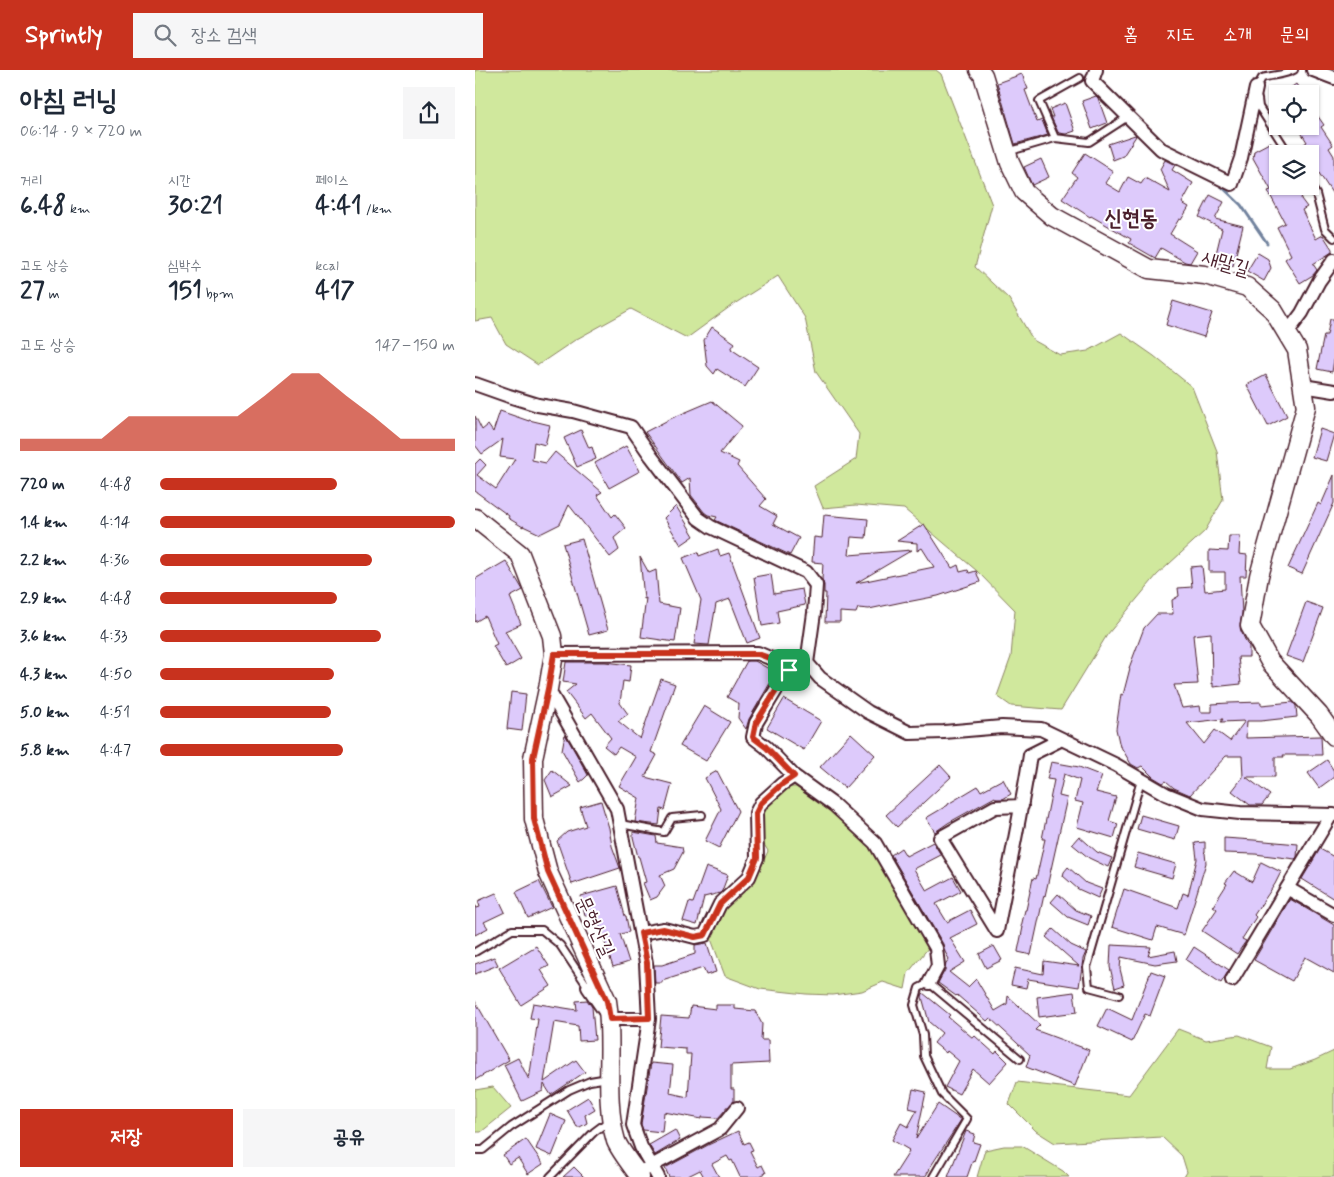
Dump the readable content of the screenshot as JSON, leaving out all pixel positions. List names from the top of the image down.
{
  "streets": {
    "street": ["새말길", "문형산길"]
  },
  "districts": ["신현동"],
  "page": {
    "header": "Sprintly",
    "search": "장소 검색",
    "nav": [
      "홈",
      "지도",
      "소개",
      "문의"
    ],
    "heading": ["아침 러닝", "06:14 · 9 × 720 m"],
    "stats": [
      ["거리", "6.48 km"],
      ["시간", "30:21"],
      ["페이스", "4:41 /km"],
      ["고도 상승", "27 m"],
      ["심박수", "151 bpm"],
      ["kcal", "417"]
    ],
    "chart": ["고도 상승", "147–150 m"],
    "list": [
      {
        "name": "720 m",
        "note": "4:48"
      },
      {
        "name": "1.4 km",
        "note": "4:14"
      },
      {
        "name": "2.2 km",
        "note": "4:36"
      },
      {
        "name": "2.9 km",
        "note": "4:48"
      },
      {
        "name": "3.6 km",
        "note": "4:33"
      },
      {
        "name": "4.3 km",
        "note": "4:50"
      },
      {
        "name": "5.0 km",
        "note": "4:51"
      },
      {
        "name": "5.8 km",
        "note": "4:47"
      }
    ],
    "buttons": ["저장", "공유"]
  }
}
